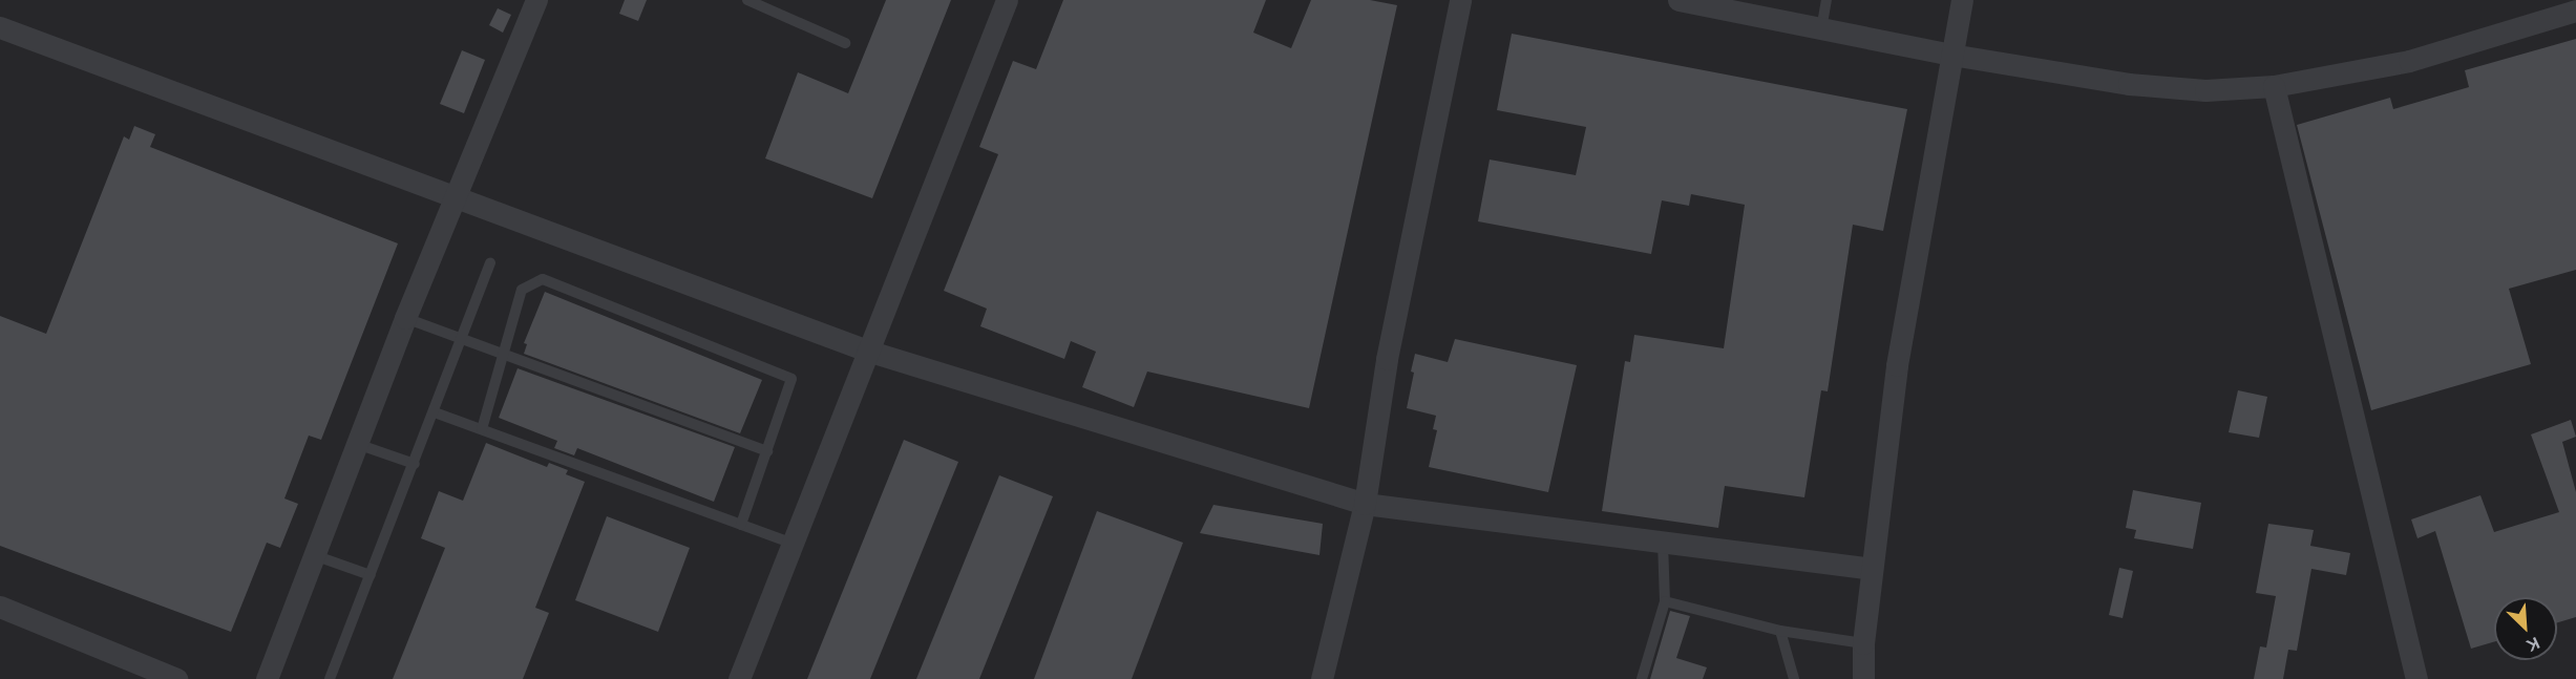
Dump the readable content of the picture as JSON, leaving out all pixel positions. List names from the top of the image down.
{
  "north": "bottom right"
}
